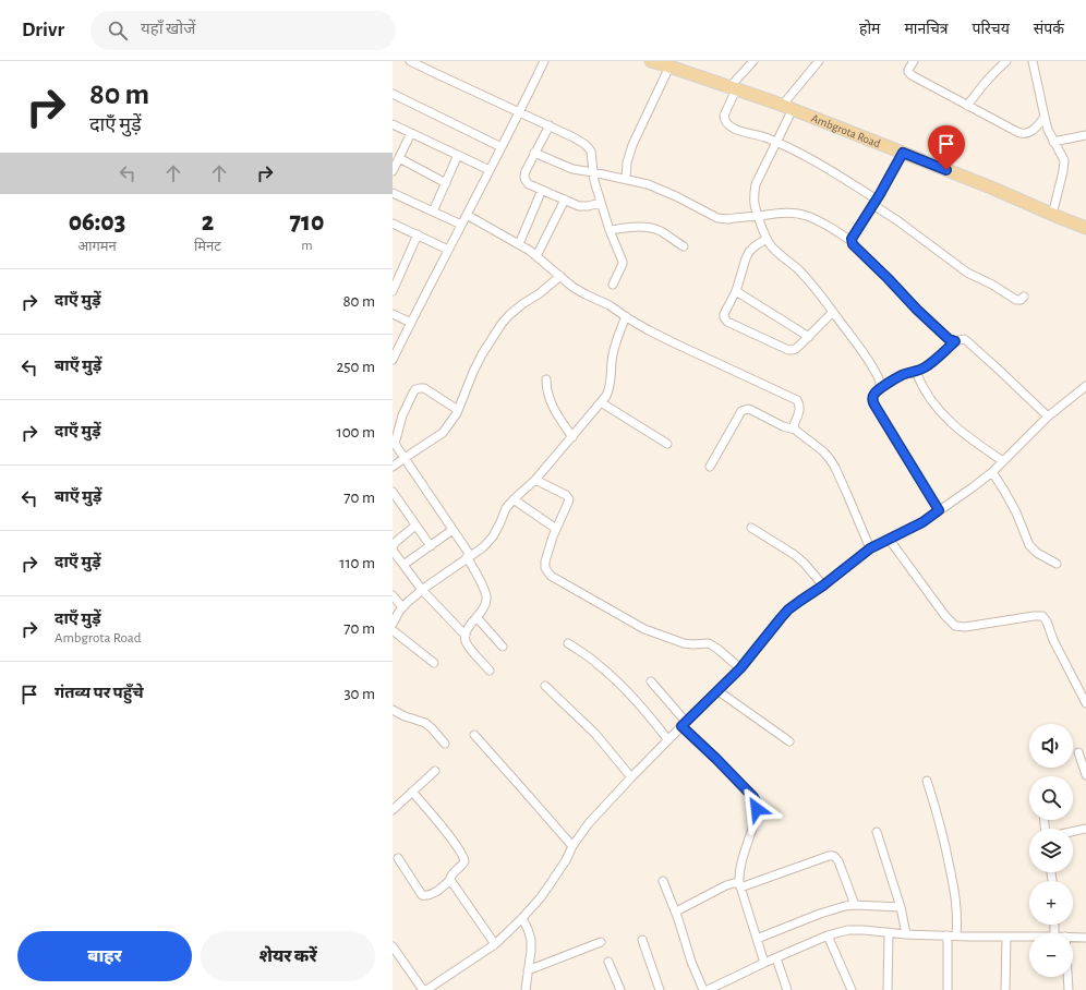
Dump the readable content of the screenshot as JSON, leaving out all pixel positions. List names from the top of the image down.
{
  "streets": {
    "main road": ["Ambgrota Road"]
  },
  "page": {
    "header": "Drivr",
    "search": "यहाँ खोजें",
    "nav": [
      "होम",
      "मानचित्र",
      "परिचय",
      "संपर्क"
    ],
    "turn": ["80 m", "दाएँ मुड़ें"],
    "eta": [
      "06:03",
      "आगमन",
      "2",
      "मिनट",
      "710",
      "m"
    ],
    "list": [
      {
        "name": "दाएँ मुड़ें",
        "value": "80 m"
      },
      {
        "name": "बाएँ मुड़ें",
        "value": "250 m"
      },
      {
        "name": "दाएँ मुड़ें",
        "value": "100 m"
      },
      {
        "name": "बाएँ मुड़ें",
        "value": "70 m"
      },
      {
        "name": "दाएँ मुड़ें",
        "value": "110 m"
      },
      {
        "name": "दाएँ मुड़ें",
        "note": "Ambgrota Road",
        "value": "70 m"
      },
      {
        "name": "गंतव्य पर पहुँचे",
        "value": "30 m"
      }
    ],
    "map_buttons": ["+", "−"],
    "buttons": ["बाहर", "शेयर करें"]
  }
}
